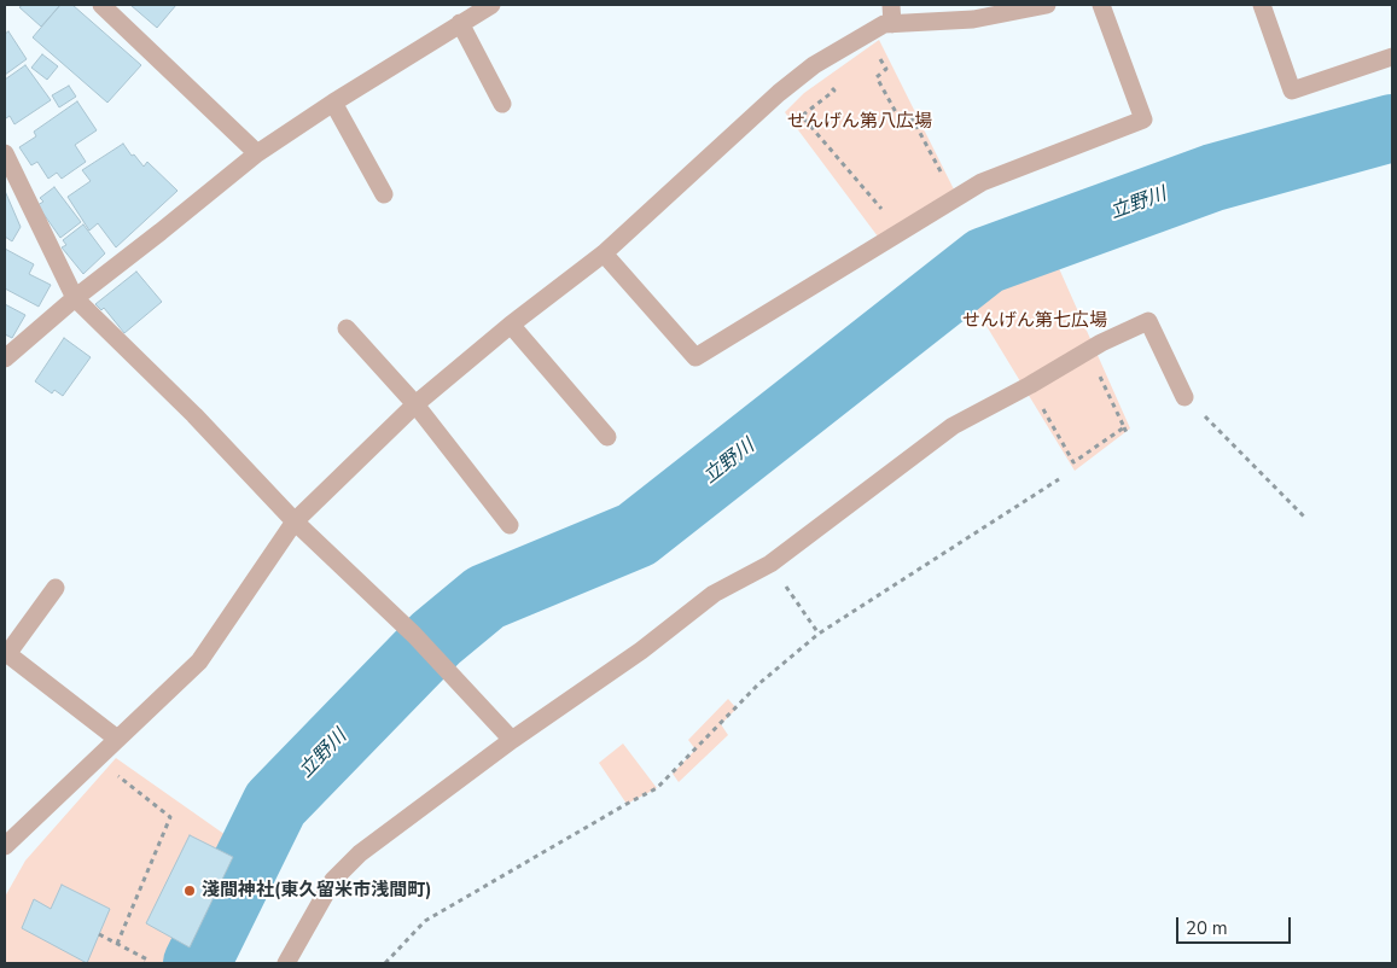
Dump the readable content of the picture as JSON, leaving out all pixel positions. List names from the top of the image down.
{
  "water": ["立野川"],
  "parks": ["せんげん第八広場", "せんげん第七広場"],
  "places": ["淺間神社(東久留米市浅間町)"],
  "scale_bar": "20 m"
}
